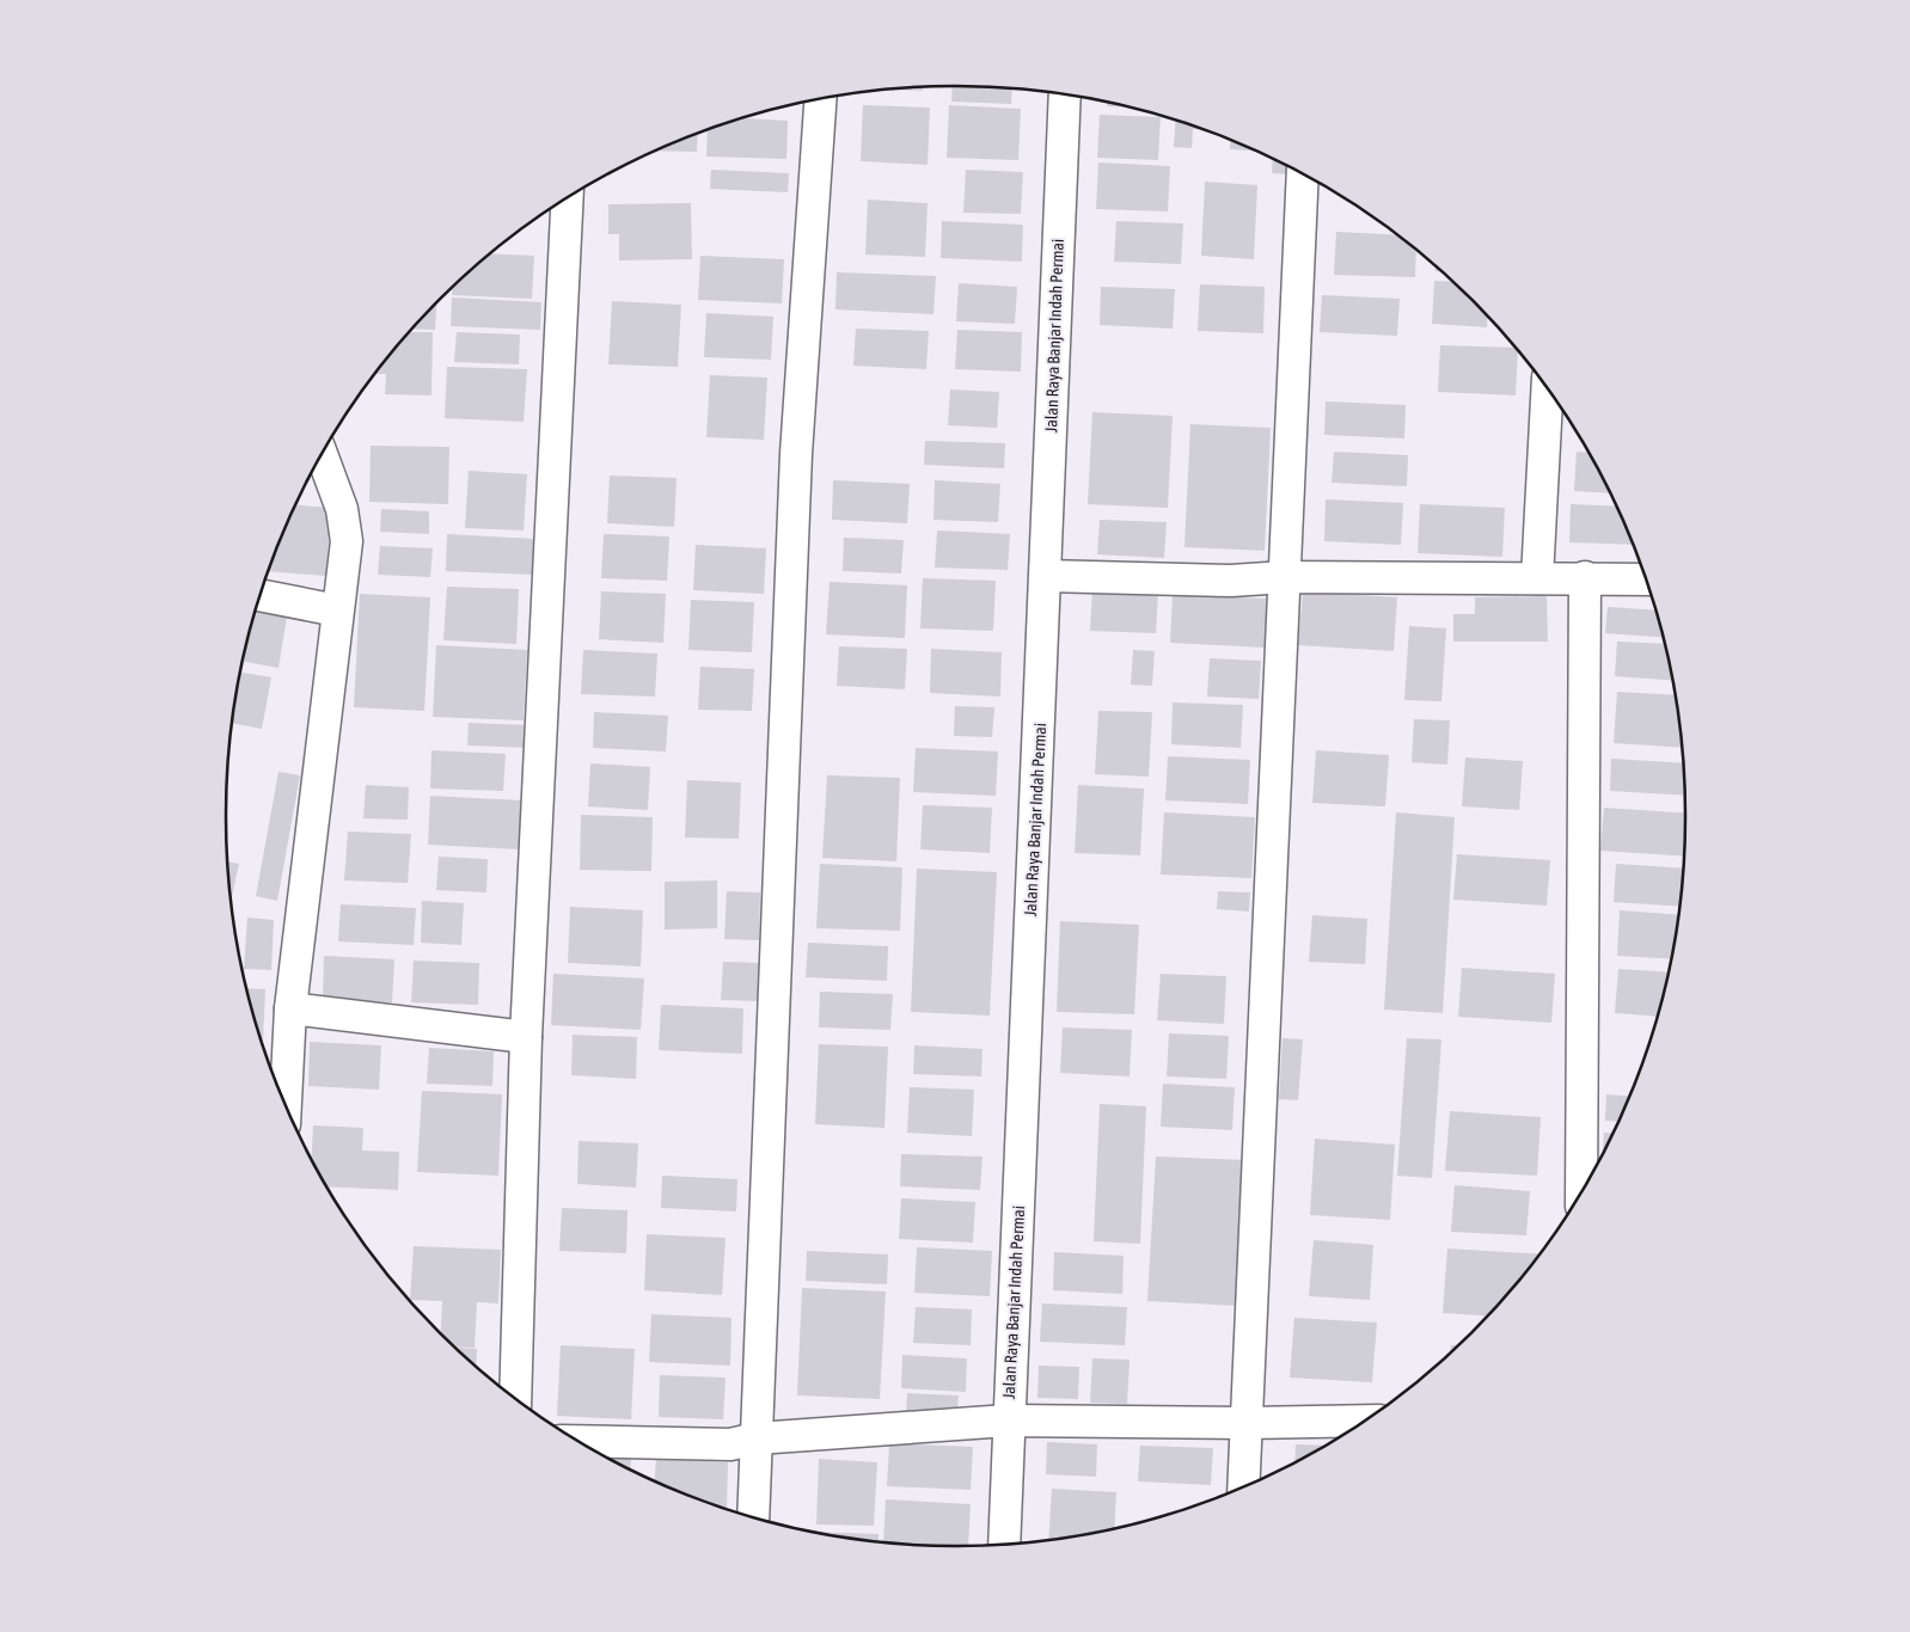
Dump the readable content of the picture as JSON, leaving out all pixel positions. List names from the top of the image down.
{
  "streets": {
    "street": ["Jalan Raya Banjar Indah Permai"]
  }
}
